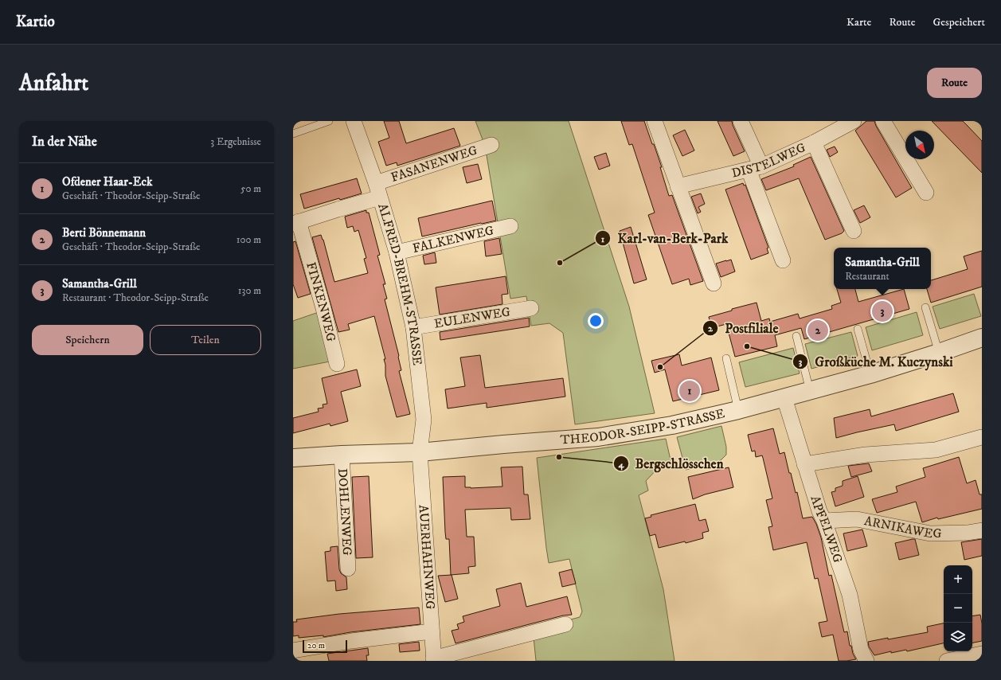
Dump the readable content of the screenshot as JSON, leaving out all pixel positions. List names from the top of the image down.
{
  "streets": {
    "street": [
      "DISTELWEG",
      "FASANENWEG",
      "FALKENWEG",
      "ALFRED-BREHM-STRASSE",
      "FINKENWEG",
      "EULENWEG",
      "THEODOR-SEIPP-STRASSE",
      "DOHLENWEG",
      "ARNIKAWEG",
      "APFELWEG",
      "AUERHAHNWEG"
    ]
  },
  "crossings": [
    ["FASANENWEG", "ALFRED-BREHM-STRASSE"],
    ["FALKENWEG", "ALFRED-BREHM-STRASSE"],
    ["ALFRED-BREHM-STRASSE", "EULENWEG"],
    ["ALFRED-BREHM-STRASSE", "THEODOR-SEIPP-STRASSE"],
    ["ALFRED-BREHM-STRASSE", "AUERHAHNWEG"],
    ["THEODOR-SEIPP-STRASSE", "DOHLENWEG"],
    ["THEODOR-SEIPP-STRASSE", "APFELWEG"],
    ["THEODOR-SEIPP-STRASSE", "AUERHAHNWEG"],
    ["ARNIKAWEG", "APFELWEG"]
  ],
  "places": [
    "Karl-van-Berk-Park",
    "Großküche M. Kuczynski",
    "Postfiliale",
    "Bergschlösschen"
  ],
  "scale_bar": "20 m",
  "north": "bottom right",
  "page": {
    "header": "Kartio",
    "nav": ["Karte", "Route", "Gespeichert"],
    "buttons": [
      "Route",
      ["Speichern", "Teilen"]
    ],
    "title": "Anfahrt",
    "heading": ["In der Nähe", "3 Ergebnisse"],
    "list": [
      {
        "mark": "1",
        "name": "Ofdener Haar-Eck",
        "note": "Geschäft · Theodor-Seipp-Straße",
        "value": "50 m"
      },
      {
        "mark": "2",
        "name": "Berti Bönnemann",
        "note": "Geschäft · Theodor-Seipp-Straße",
        "value": "100 m"
      },
      {
        "mark": "3",
        "name": "Samantha-Grill",
        "note": "Restaurant · Theodor-Seipp-Straße",
        "value": "130 m"
      }
    ],
    "popup": ["Samantha-Grill", "Restaurant"],
    "pins": ["3", "2", "1"],
    "map_buttons": ["+", "−"],
    "scale": "20 m"
  }
}
